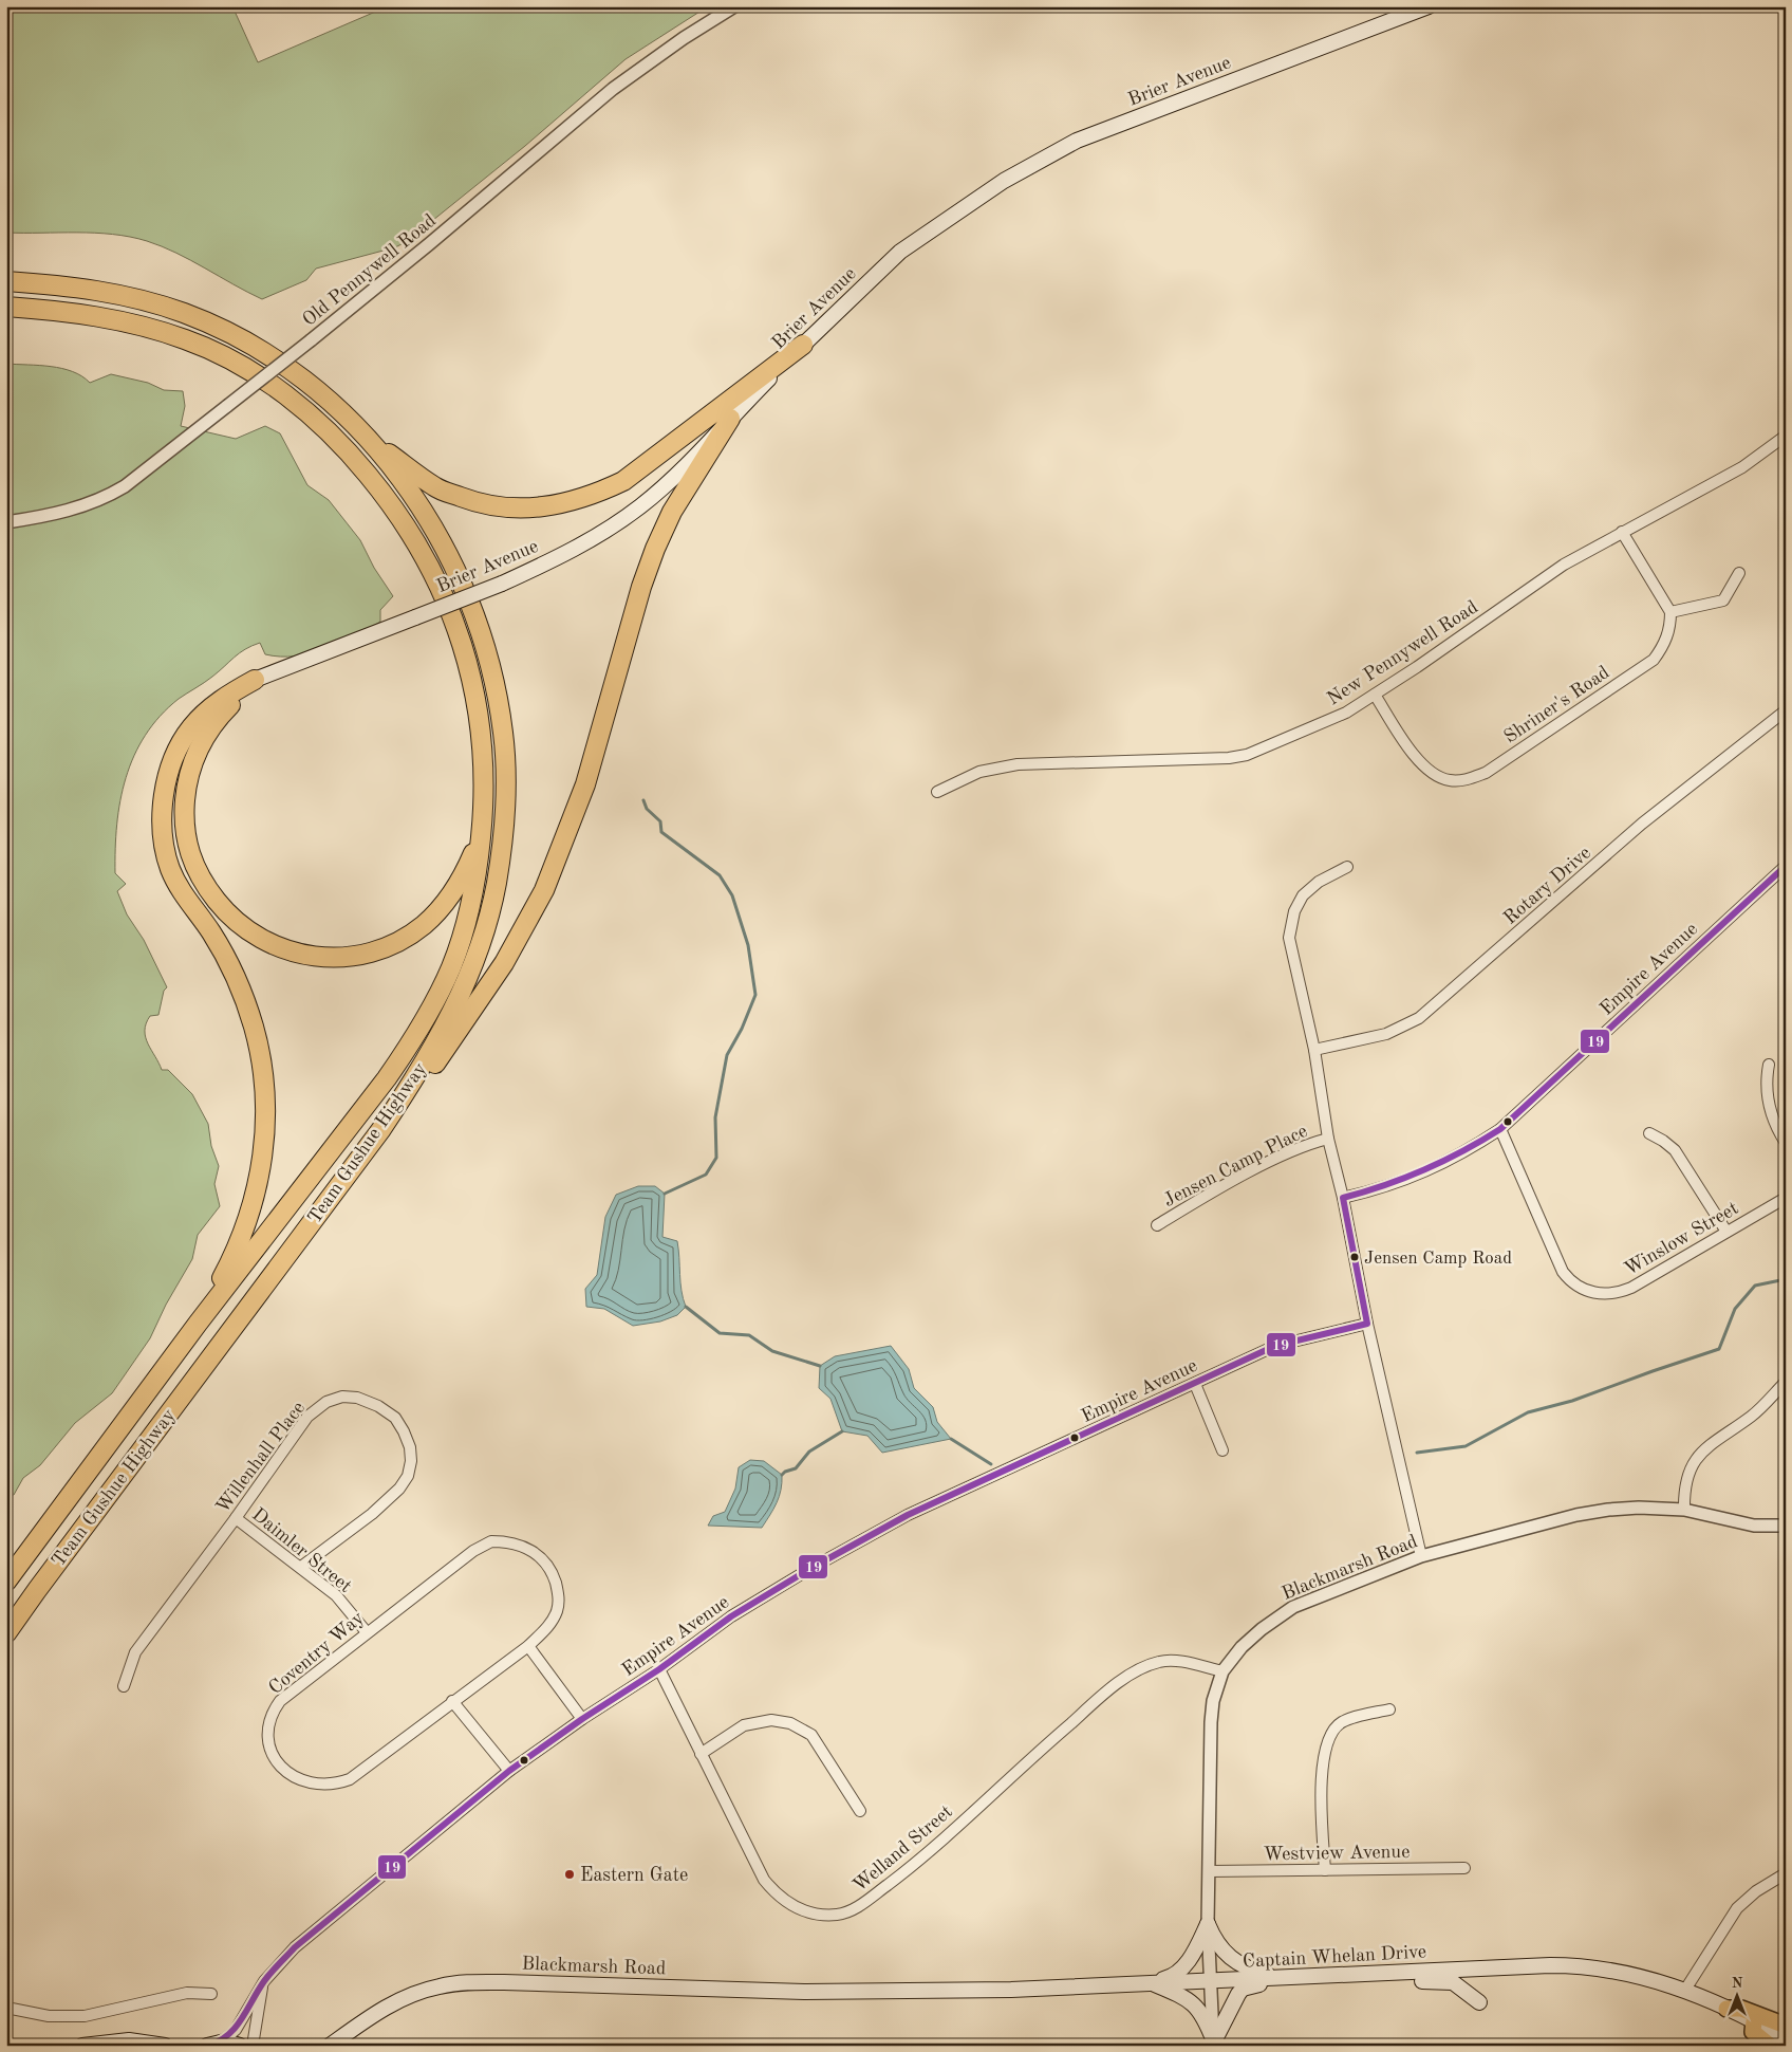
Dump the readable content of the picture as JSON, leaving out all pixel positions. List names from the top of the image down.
{
  "streets": {
    "highway": ["Team Gushue Highway"],
    "main road": ["Brier Avenue", "Blackmarsh Road", "Captain Whelan Drive"],
    "street": [
      "Old Pennywell Road",
      "New Pennywell Road",
      "Shriner's Road",
      "Rotary Drive",
      "Empire Avenue",
      "Jensen Camp Place",
      "Winslow Street",
      "Willenhall Place",
      "Daimler Street",
      "Coventry Way",
      "Welland Street",
      "Westview Avenue"
    ]
  },
  "crossings": [
    ["New Pennywell Road", "Shriner's Road"],
    ["Empire Avenue", "Winslow Street"],
    ["Empire Avenue", "Welland Street"],
    ["Willenhall Place", "Daimler Street"],
    ["Daimler Street", "Coventry Way"],
    ["Blackmarsh Road", "Welland Street"],
    ["Blackmarsh Road", "Westview Avenue"],
    ["Blackmarsh Road", "Captain Whelan Drive"]
  ],
  "places": ["Jensen Camp Road", "Eastern Gate"],
  "lines": ["transit line 19"],
  "north": "top"
}
